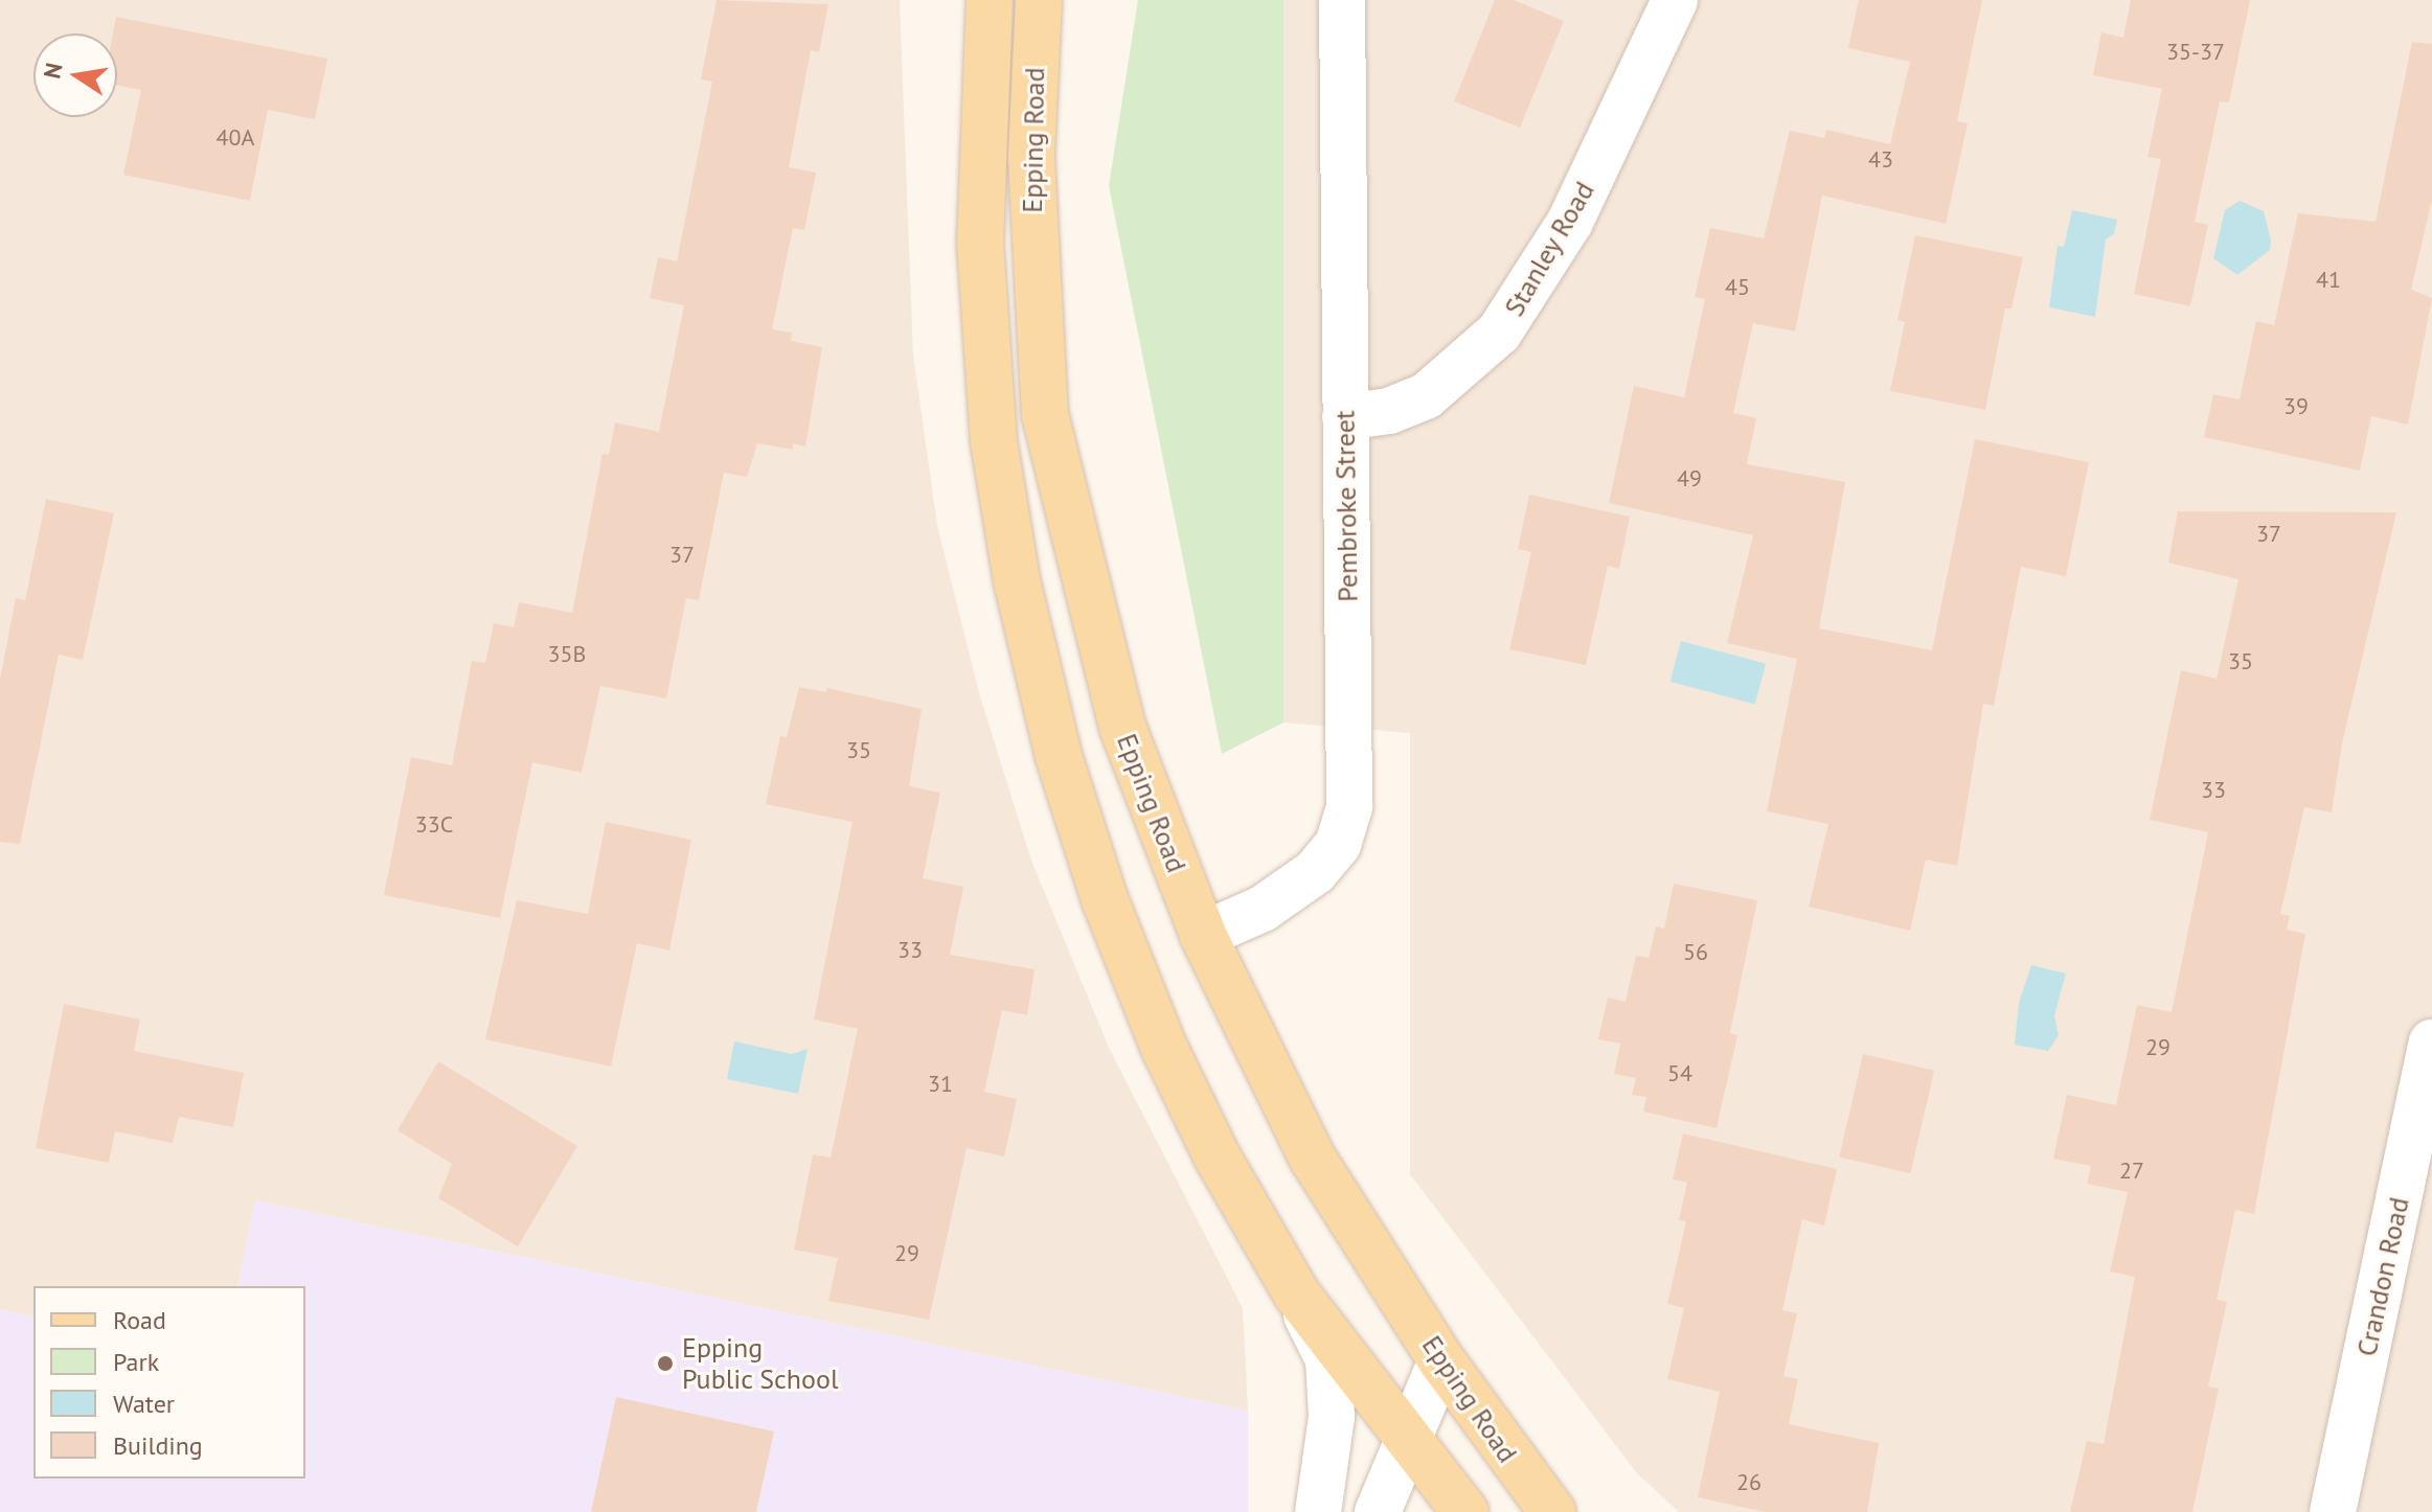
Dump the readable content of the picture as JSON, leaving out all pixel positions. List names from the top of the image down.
{
  "streets": {
    "main road": ["Epping Road"],
    "street": ["Stanley Road", "Pembroke Street", "Crandon Road"]
  },
  "crossings": [
    ["Epping Road", "Pembroke Street"],
    ["Stanley Road", "Pembroke Street"]
  ],
  "places": ["Epping Public School"],
  "house_numbers": [
    "35-37",
    "40A",
    "43",
    "41",
    "45",
    "39",
    "49",
    "37",
    "37",
    "35B",
    "35",
    "35",
    "33",
    "33C",
    "33",
    "56",
    "29",
    "54",
    "31",
    "27",
    "29",
    "26"
  ],
  "legend": [
    "Road",
    "Park",
    "Water",
    "Building"
  ],
  "north": "left"
}
